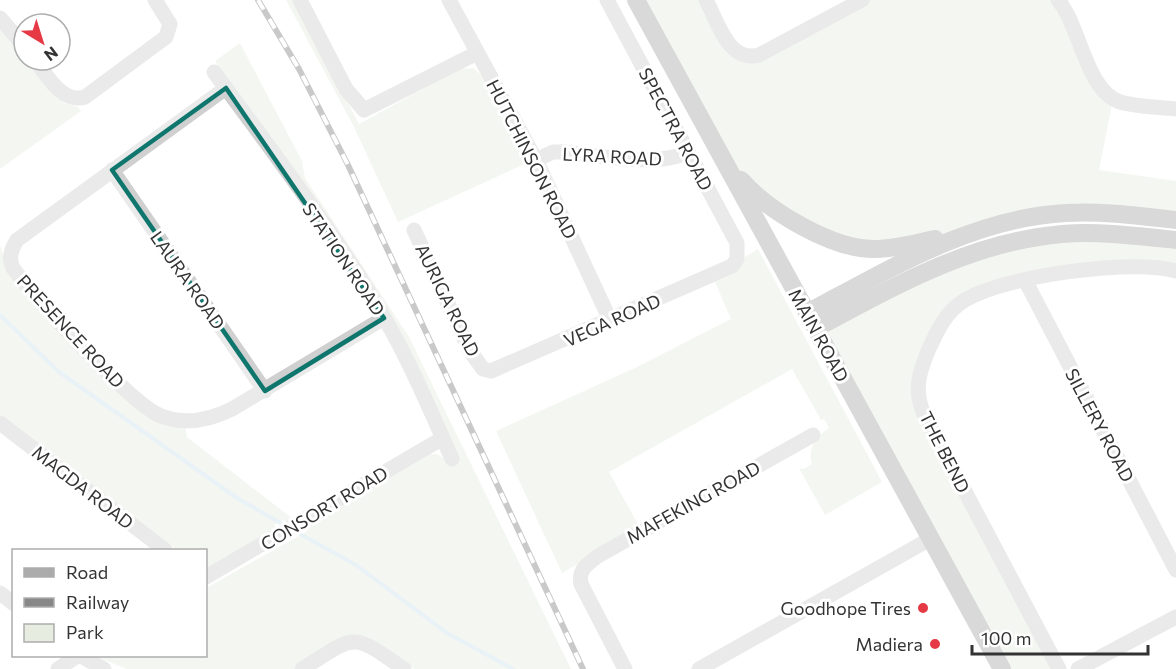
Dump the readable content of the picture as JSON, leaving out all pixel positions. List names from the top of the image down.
{
  "streets": {
    "main road": ["MAIN ROAD"],
    "street": [
      "SPECTRA ROAD",
      "LYRA ROAD",
      "HUTCHINSON ROAD",
      "STATION ROAD",
      "LAURA ROAD",
      "AURIGA ROAD",
      "VEGA ROAD",
      "PRESENCE ROAD",
      "SILLERY ROAD",
      "THE BEND",
      "MAGDA ROAD",
      "MAFEKING ROAD",
      "CONSORT ROAD"
    ]
  },
  "crossings": [
    ["SPECTRA ROAD", "LYRA ROAD"],
    ["SPECTRA ROAD", "VEGA ROAD"],
    ["LYRA ROAD", "HUTCHINSON ROAD"],
    ["HUTCHINSON ROAD", "VEGA ROAD"],
    ["STATION ROAD", "PRESENCE ROAD"],
    ["STATION ROAD", "CONSORT ROAD"],
    ["LAURA ROAD", "PRESENCE ROAD"],
    ["AURIGA ROAD", "VEGA ROAD"],
    ["SILLERY ROAD", "THE BEND"]
  ],
  "places": ["Goodhope Tires", "Madiera"],
  "legend": ["Road", "Railway", "Park"],
  "scale_bar": "100 m",
  "north": "bottom right"
}
